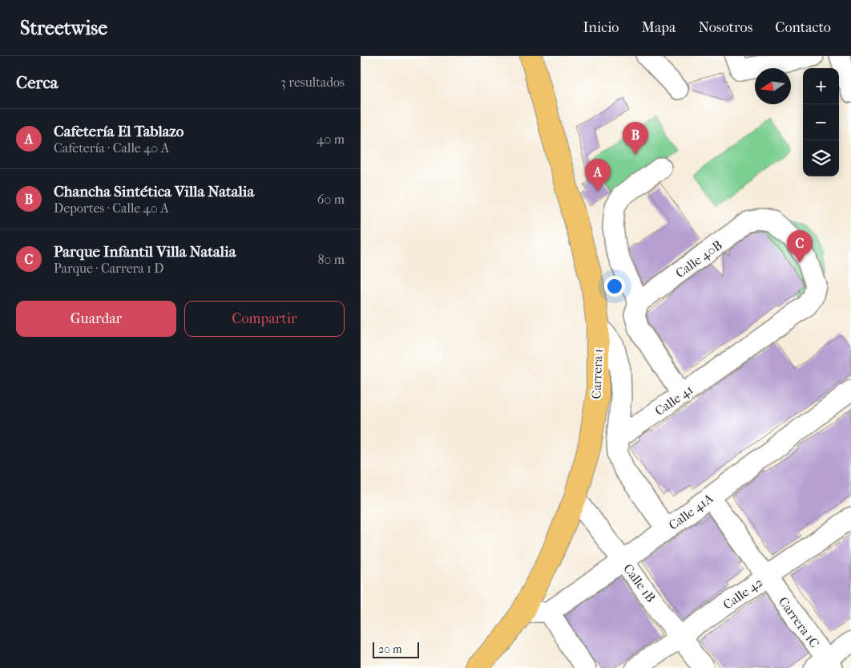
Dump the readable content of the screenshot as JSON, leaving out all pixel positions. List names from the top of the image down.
{
  "streets": {
    "main road": ["Carrera 1"],
    "street": [
      "Calle 40B",
      "Calle 41",
      "Calle 41A",
      "Calle 1B",
      "Calle 42",
      "Carrera 1C"
    ]
  },
  "crossings": [
    ["Calle 40B", "Calle 41"],
    ["Carrera 1", "Calle 1B"],
    ["Calle 41A", "Calle 1B"],
    ["Calle 41A", "Carrera 1C"],
    ["Calle 1B", "Calle 42"],
    ["Calle 42", "Carrera 1C"]
  ],
  "scale_bar": "20 m",
  "north": "left",
  "page": {
    "header": "Streetwise",
    "nav": [
      "Inicio",
      "Mapa",
      "Nosotros",
      "Contacto"
    ],
    "heading": ["Cerca", "3 resultados"],
    "map_buttons": ["+", "−"],
    "list": [
      {
        "mark": "A",
        "name": "Cafetería El Tablazo",
        "note": "Cafetería · Calle 40 A",
        "value": "40 m"
      },
      {
        "mark": "B",
        "name": "Chancha Sintética Villa Natalia",
        "note": "Deportes · Calle 40 A",
        "value": "60 m"
      },
      {
        "mark": "C",
        "name": "Parque Infantil Villa Natalia",
        "note": "Parque · Carrera 1 D",
        "value": "80 m"
      }
    ],
    "pins": ["B", "A", "C"],
    "buttons": ["Guardar", "Compartir"],
    "scale": "20 m"
  }
}
